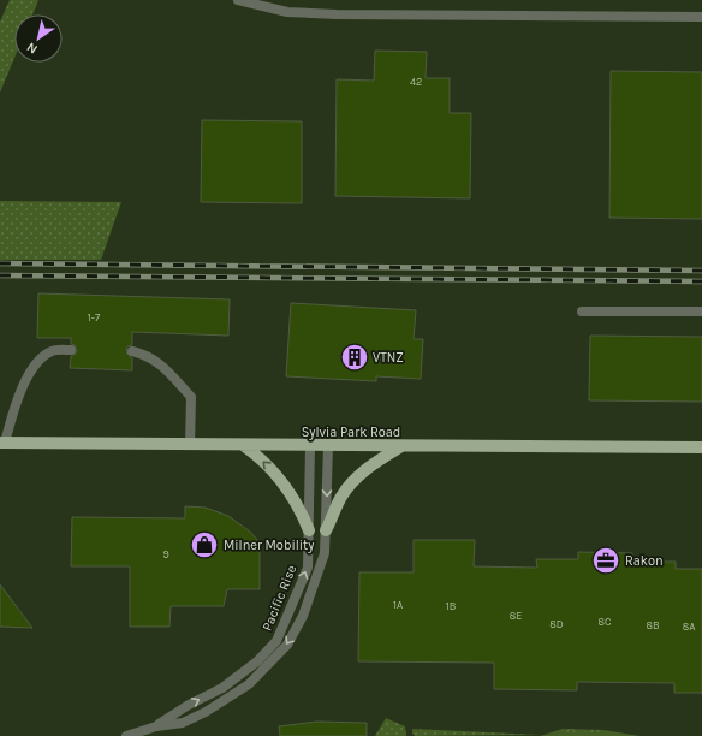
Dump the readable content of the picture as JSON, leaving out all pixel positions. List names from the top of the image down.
{
  "streets": {
    "main road": ["Sylvia Park Road"],
    "street": ["Pacific Rise"]
  },
  "crossings": [
    ["Sylvia Park Road", "Pacific Rise"]
  ],
  "places": {
    "building": ["VTNZ"],
    "shop": ["Milner Mobility"],
    "office": ["Rakon"]
  },
  "house_numbers": [
    "42",
    "1-7",
    "9",
    "1A",
    "1B",
    "8E",
    "8C",
    "8D",
    "8B",
    "8A"
  ],
  "north": "bottom left"
}
